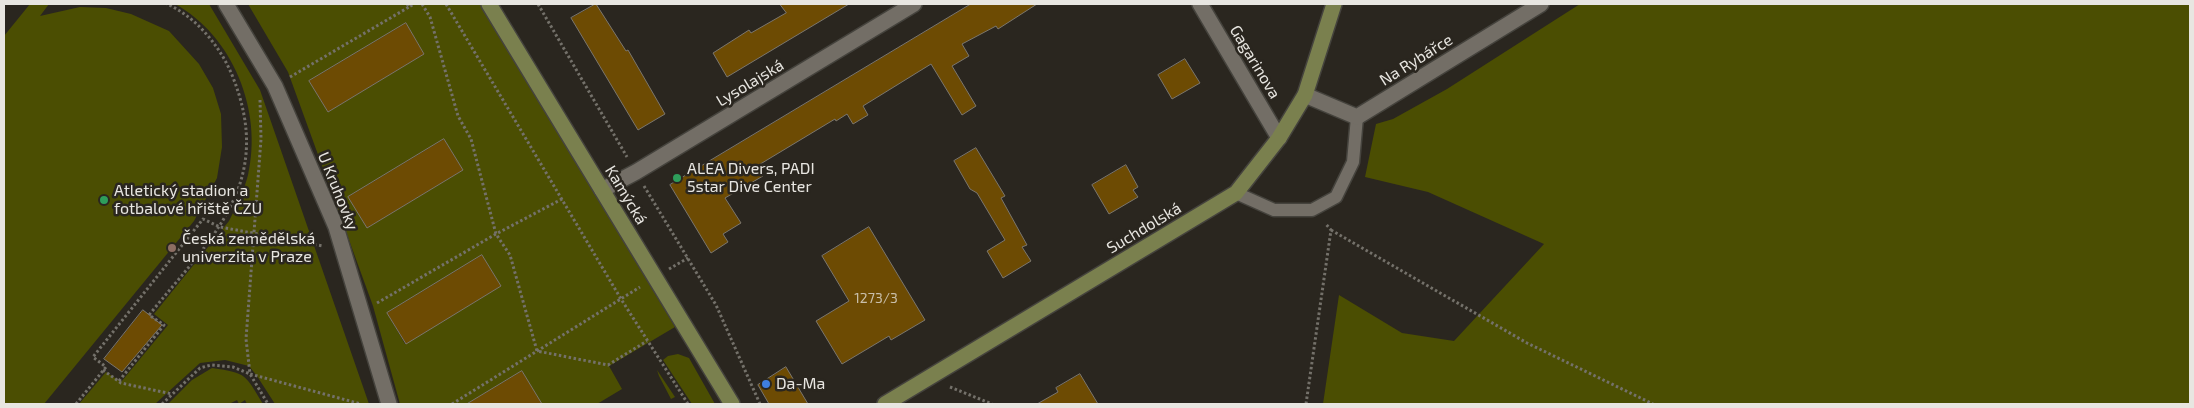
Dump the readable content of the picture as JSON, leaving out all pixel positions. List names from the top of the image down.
{
  "streets": {
    "street": [
      "Na Rybářce",
      "Gagarinova",
      "Lysolajská",
      "U Kruhovky",
      "Kamýcká",
      "Suchdolská"
    ]
  },
  "crossings": [
    ["Gagarinova", "Suchdolská"],
    ["Lysolajská", "Kamýcká"]
  ],
  "places": [
    "ALEA Divers, PADI 5star Dive Center",
    "Atletický stadion a fotbalové hřiště ČZU",
    "Česká zemědělská univerzita v Praze",
    "Da-Ma"
  ],
  "house_numbers": ["1273/3"]
}
